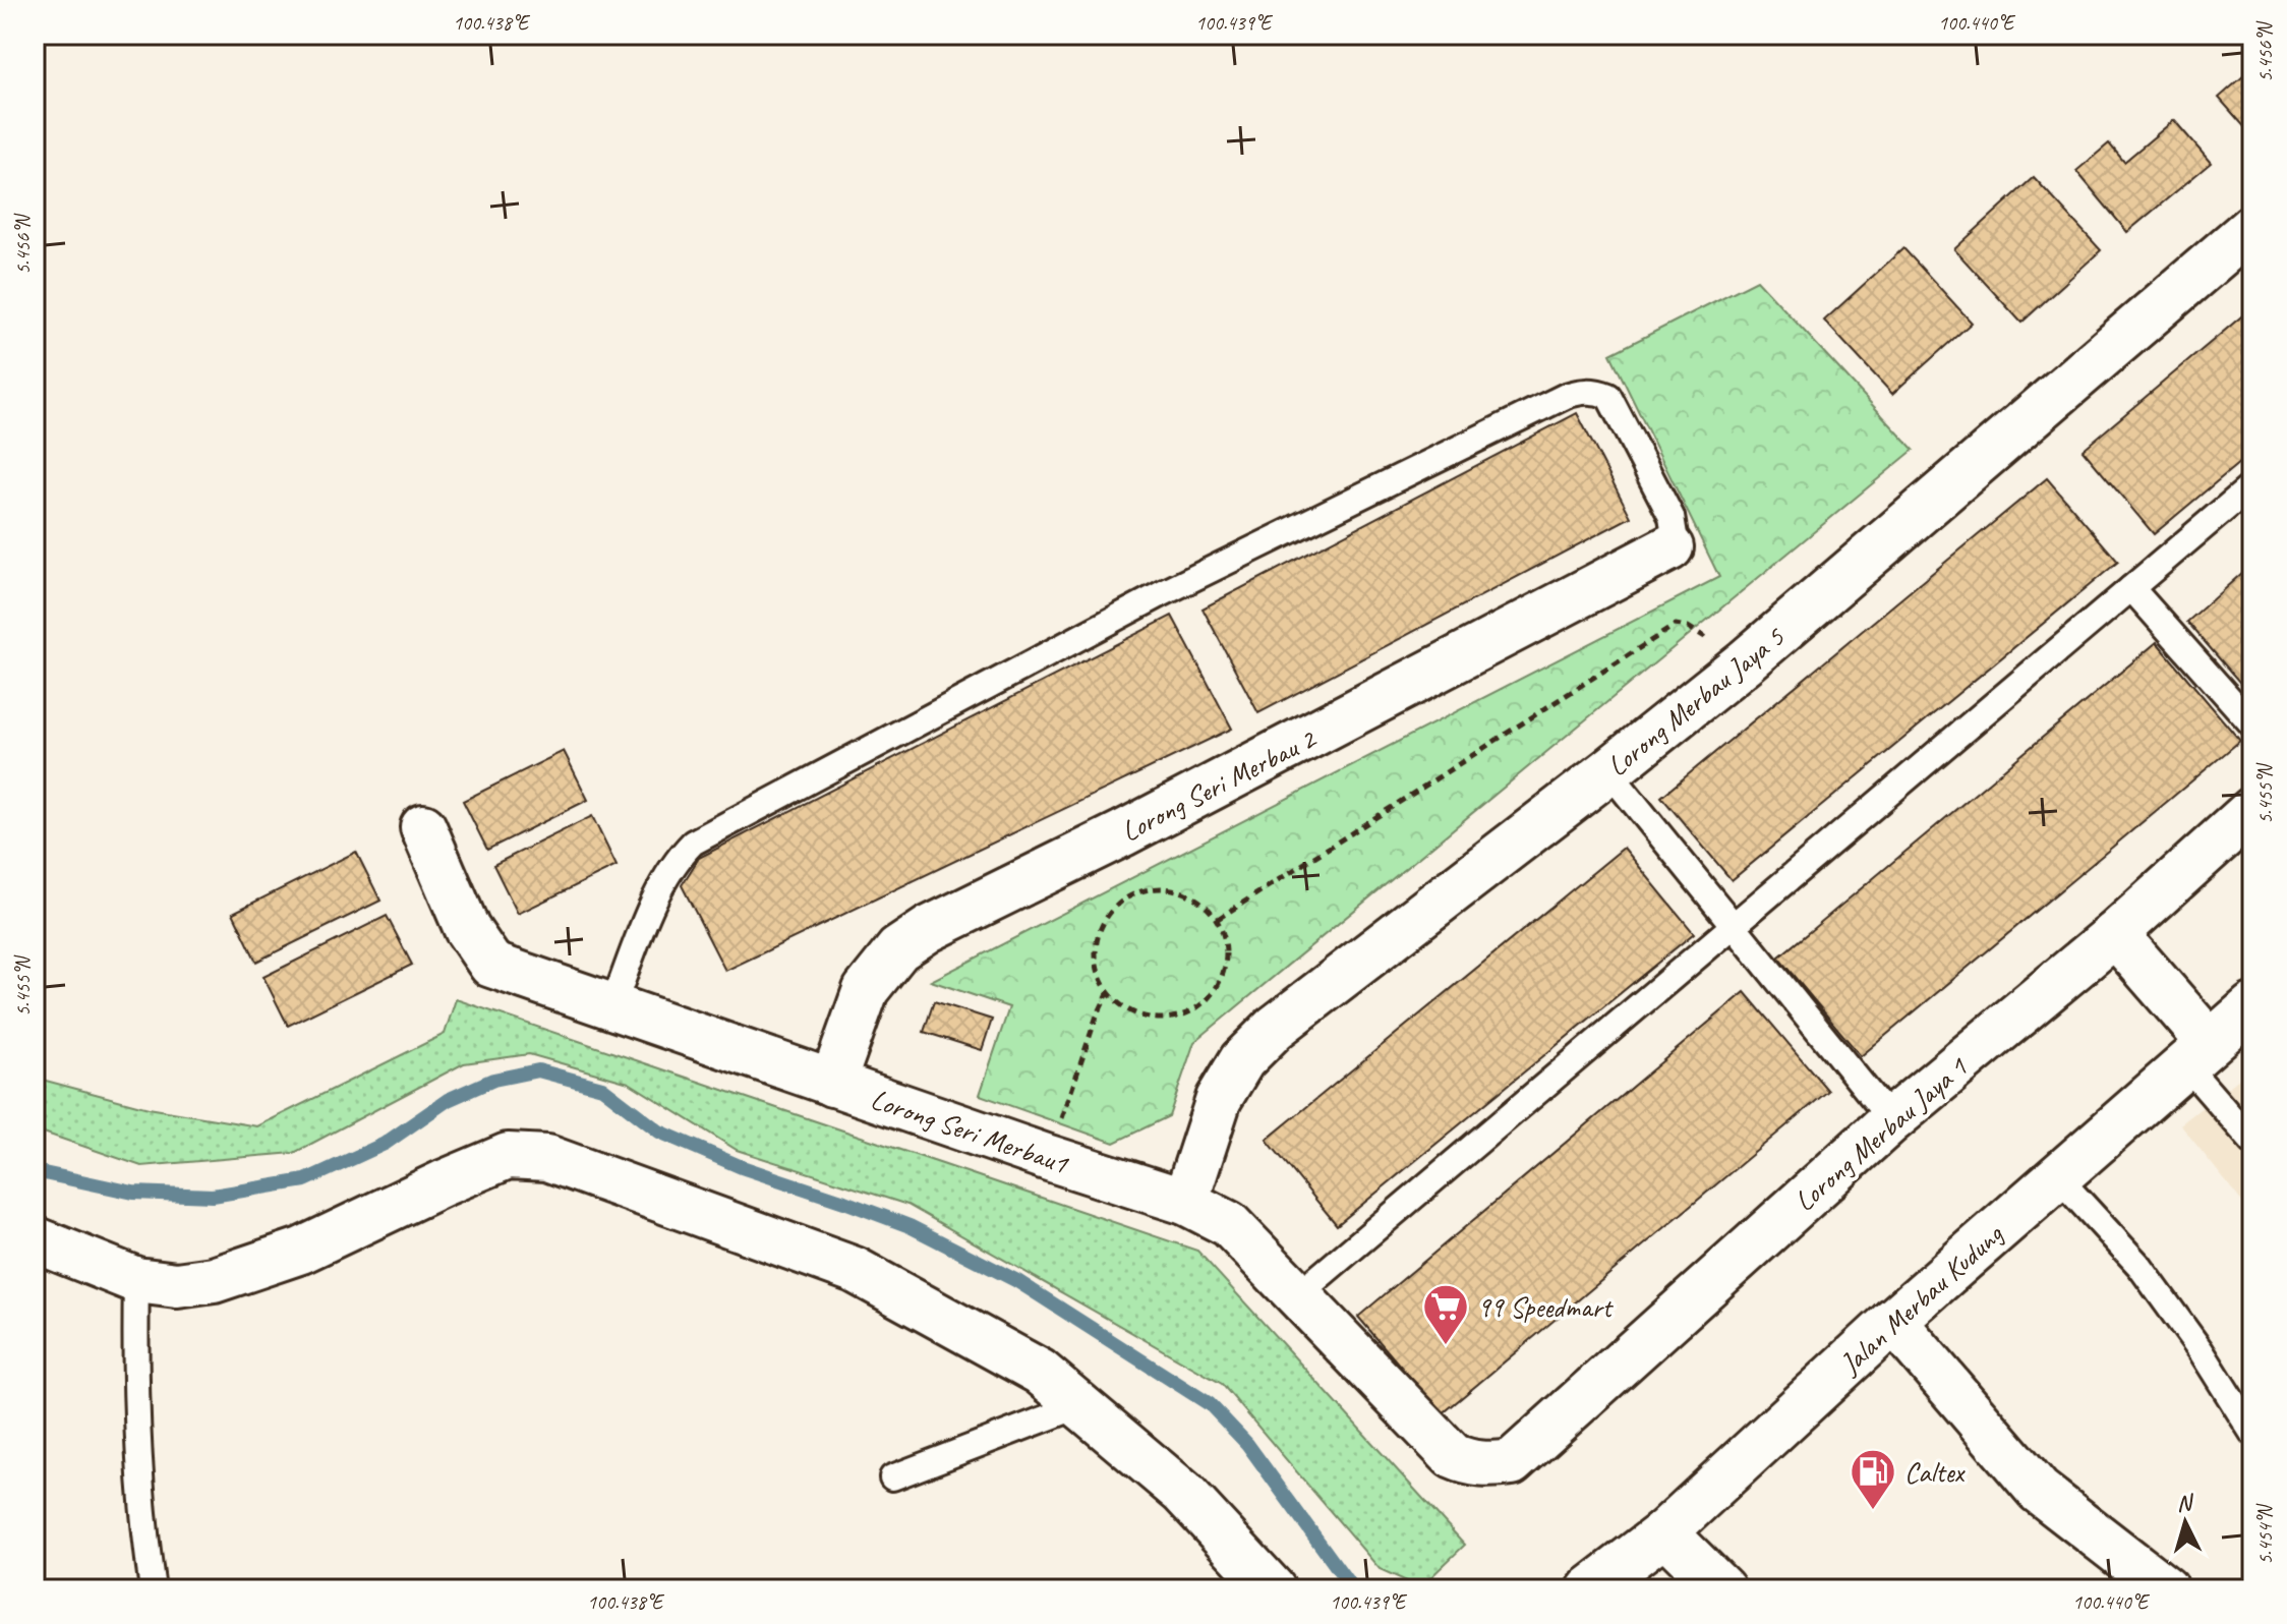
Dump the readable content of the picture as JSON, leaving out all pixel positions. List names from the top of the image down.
{
  "streets": {
    "street": [
      "Lorong Merbau Jaya 5",
      "Lorong Seri Merbau 2",
      "Lorong Seri Merbau1",
      "Lorong Merbau Jaya 1",
      "Jalan Merbau Kudung"
    ]
  },
  "crossings": [
    ["Lorong Merbau Jaya 5", "Lorong Seri Merbau1"],
    ["Lorong Seri Merbau 2", "Lorong Seri Merbau1"],
    ["Lorong Seri Merbau1", "Lorong Merbau Jaya 1"]
  ],
  "places": {
    "supermarket": ["99 Speedmart"],
    "fuel station": ["Caltex"]
  },
  "north": "top",
  "coordinates": [
    "100.438°E",
    "100.439°E",
    "100.440°E",
    "5.456°N",
    "5.455°N",
    "5.454°N"
  ]
}
